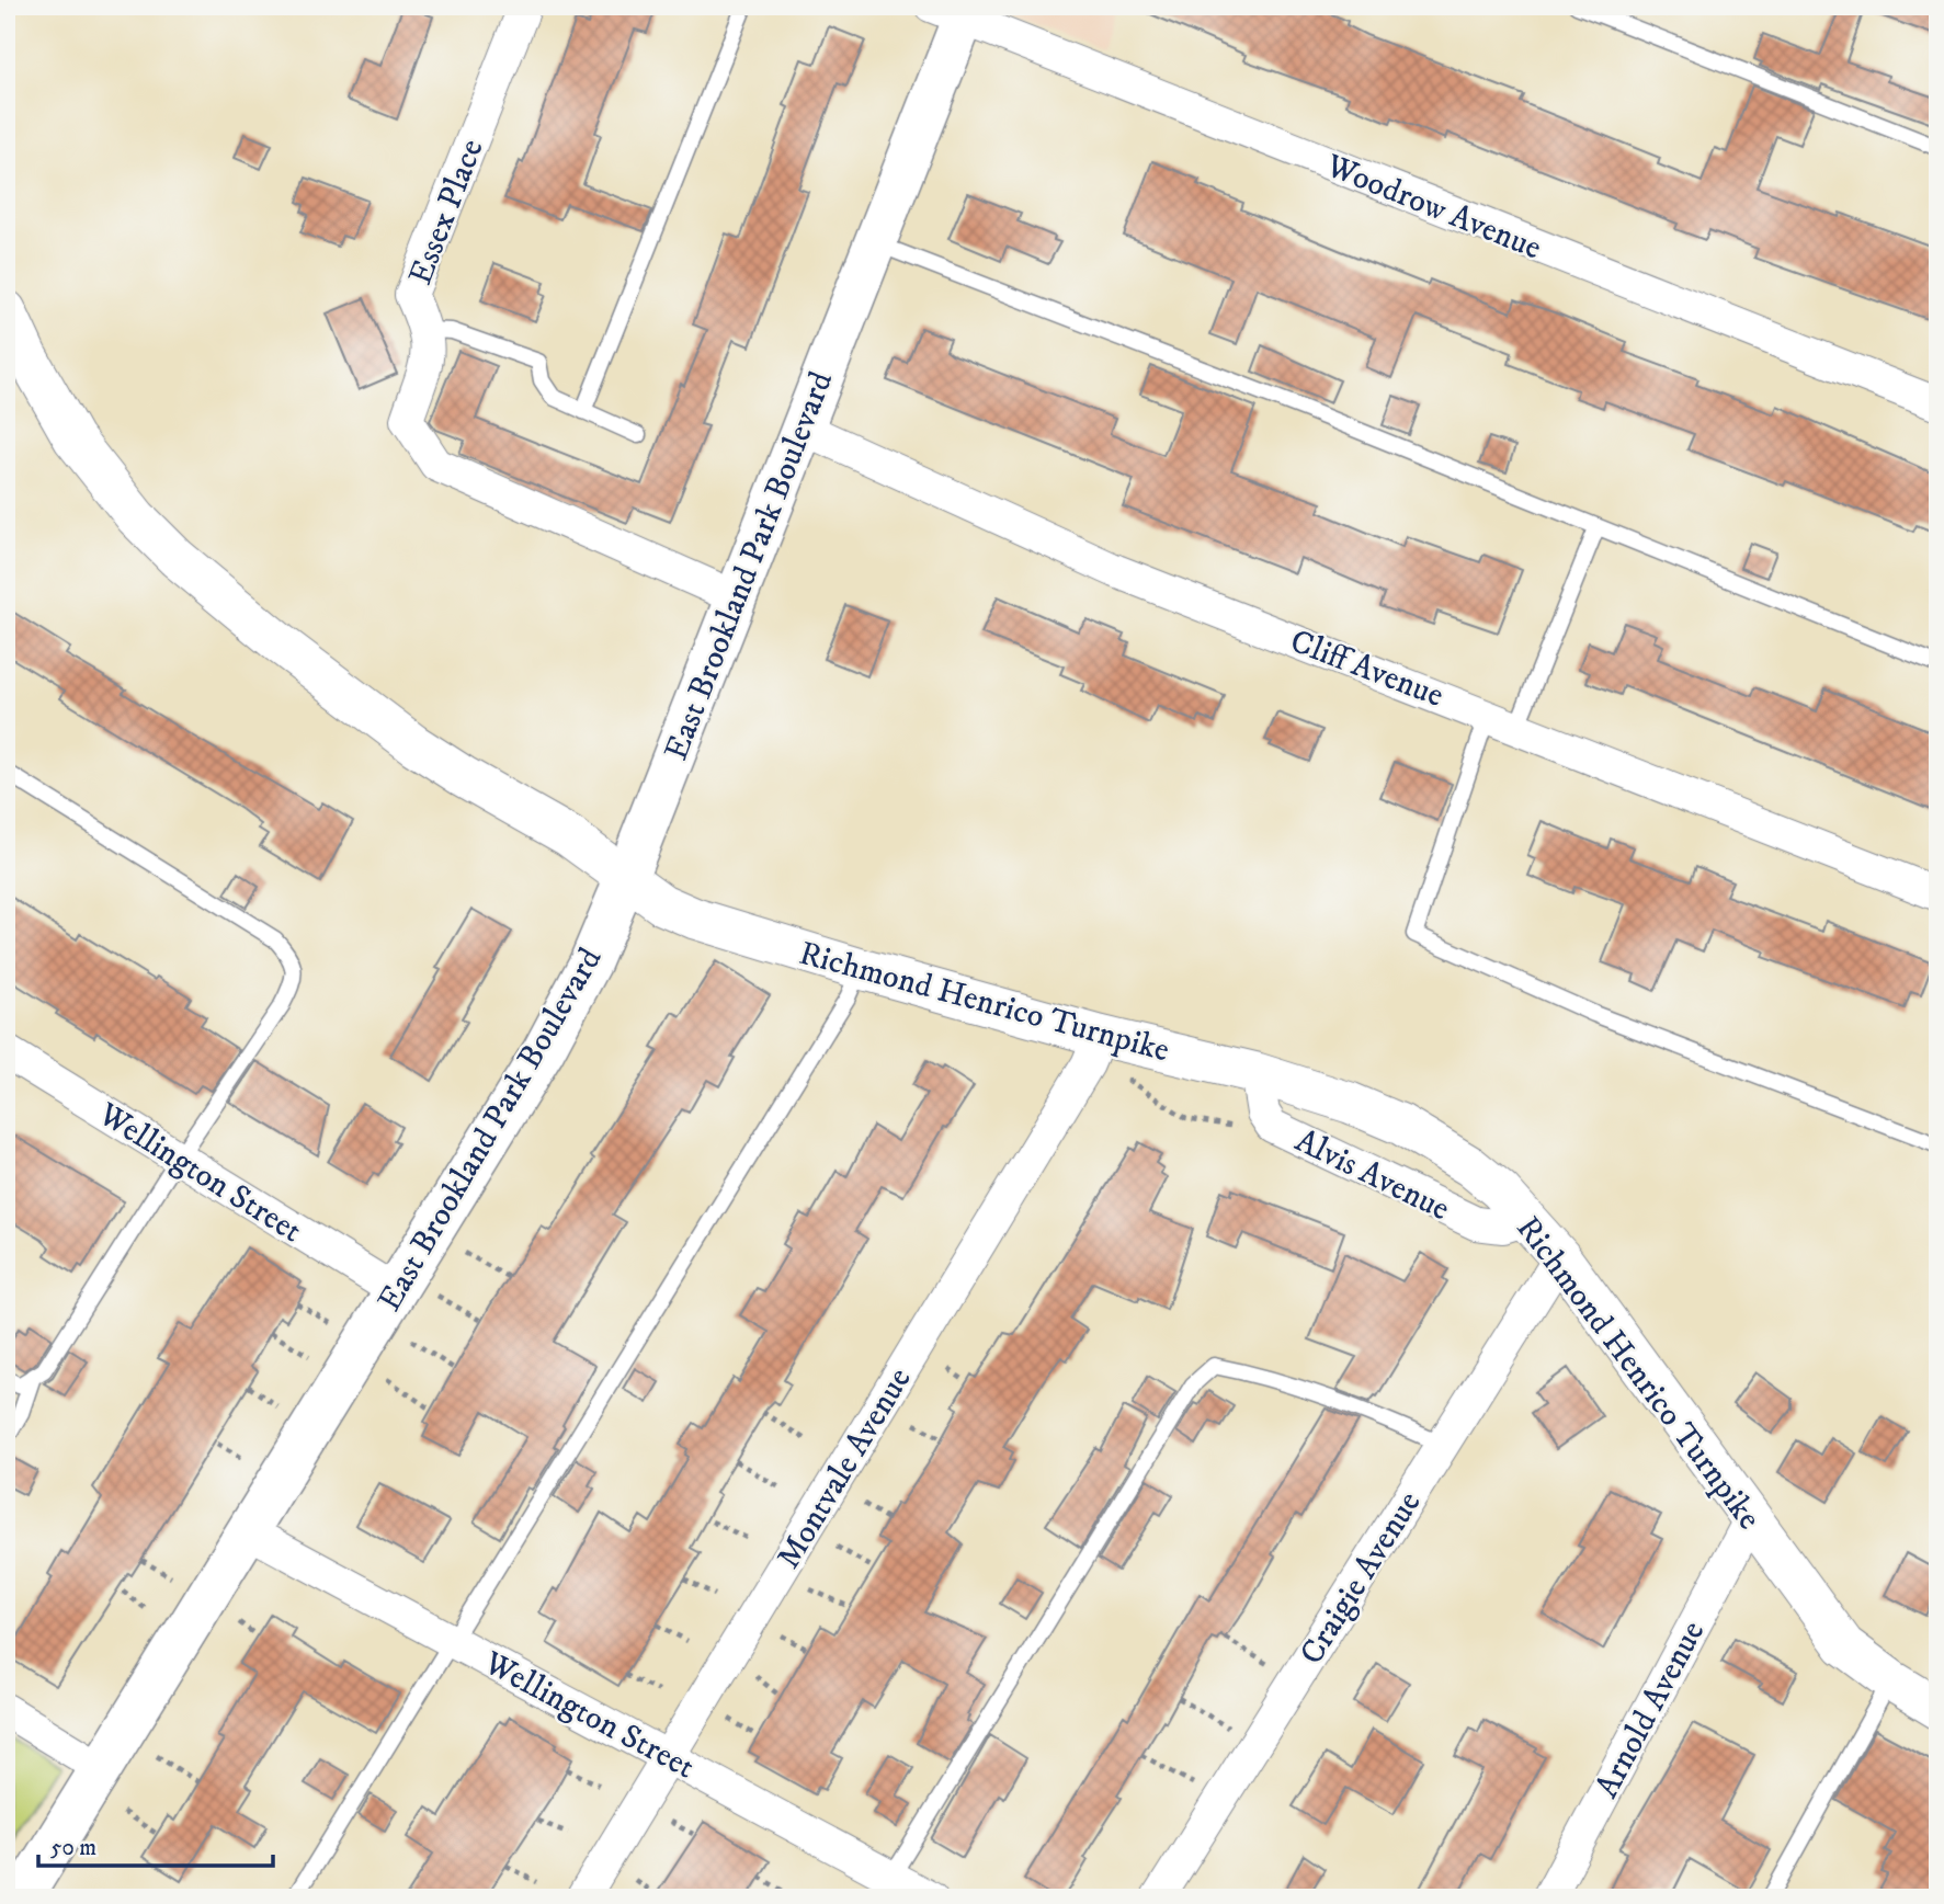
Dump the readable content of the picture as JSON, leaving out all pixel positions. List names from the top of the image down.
{
  "streets": {
    "main road": ["East Brookland Park Boulevard"],
    "street": [
      "Woodrow Avenue",
      "Essex Place",
      "Cliff Avenue",
      "Richmond Henrico Turnpike",
      "Wellington Street",
      "Alvis Avenue",
      "Montvale Avenue",
      "Craigie Avenue",
      "Arnold Avenue"
    ]
  },
  "crossings": [
    ["Woodrow Avenue", "East Brookland Park Boulevard"],
    ["Essex Place", "East Brookland Park Boulevard"],
    ["East Brookland Park Boulevard", "Cliff Avenue"],
    ["East Brookland Park Boulevard", "Richmond Henrico Turnpike"],
    ["East Brookland Park Boulevard", "Wellington Street"],
    ["Richmond Henrico Turnpike", "Alvis Avenue"],
    ["Richmond Henrico Turnpike", "Montvale Avenue"],
    ["Richmond Henrico Turnpike", "Craigie Avenue"],
    ["Richmond Henrico Turnpike", "Arnold Avenue"],
    ["Wellington Street", "Montvale Avenue"]
  ],
  "scale_bar": "50 m"
}
